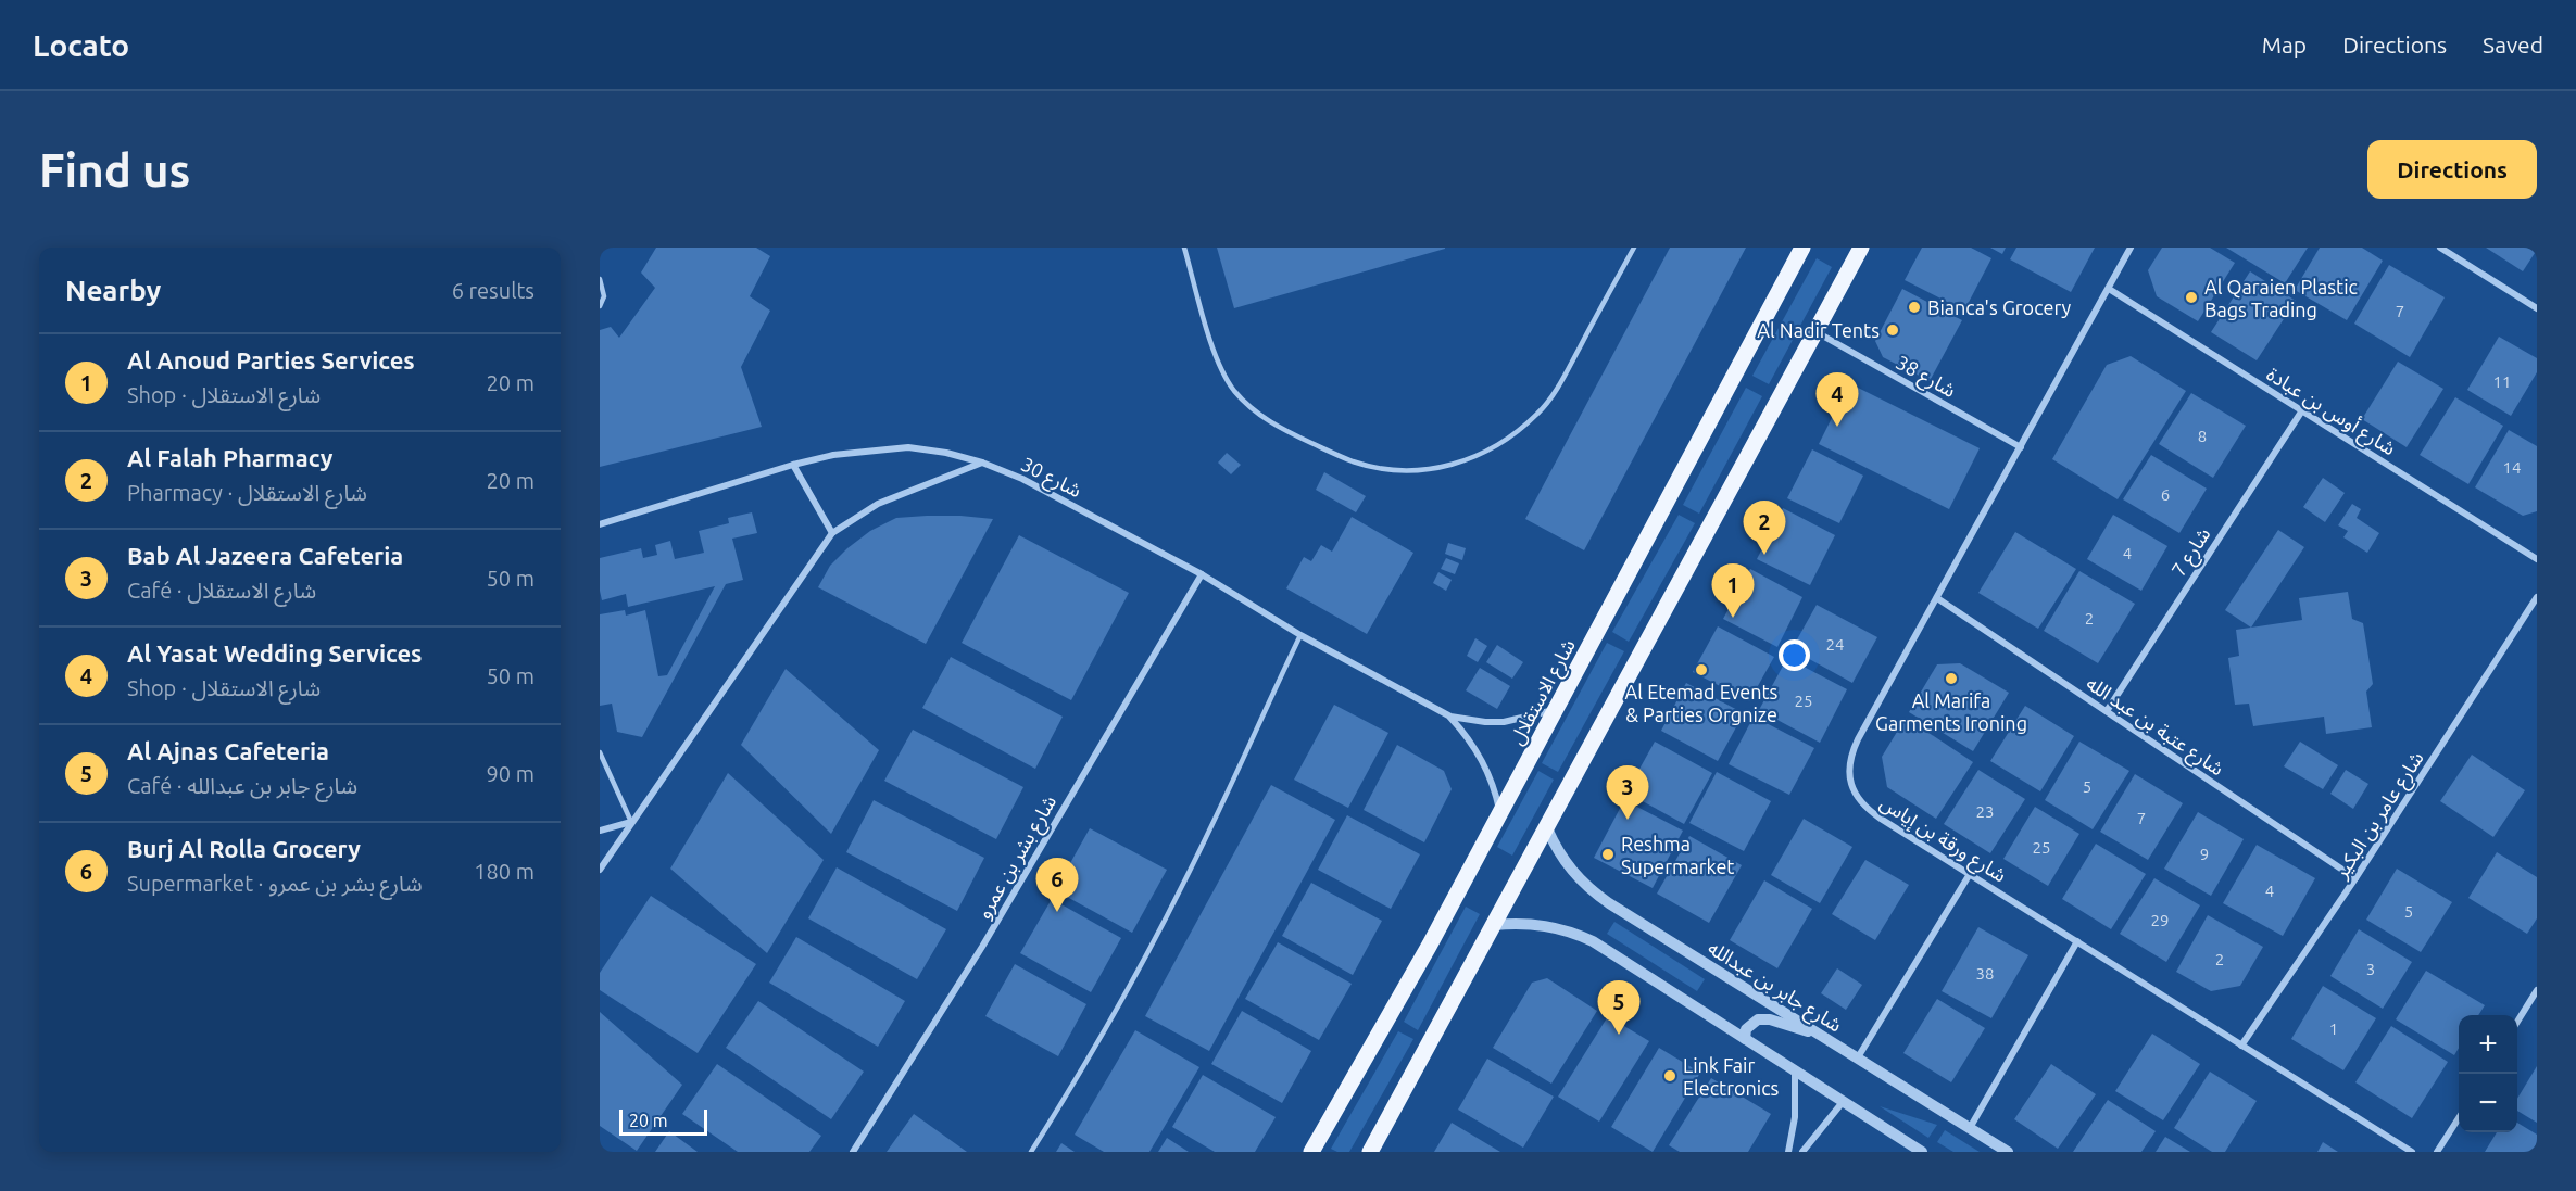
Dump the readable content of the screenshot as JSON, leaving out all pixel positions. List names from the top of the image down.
{
  "streets": {
    "main road": ["شارع الاستقلال"],
    "street": [
      "شارع 38",
      "شارع أوس بن عبادة",
      "شارع 30",
      "شارع 7",
      "شارع عتبة بن عبد الله",
      "شارع عامر بن البكير",
      "شارع ورقة بن إياس",
      "شارع بشر بن عمرو",
      "شارع جابر بن عبدالله"
    ]
  },
  "crossings": [
    ["شارع 38", "شارع ورقة بن إياس"],
    ["شارع أوس بن عبادة", "شارع 7"],
    ["شارع أوس بن عبادة", "شارع ورقة بن إياس"],
    ["شارع 30", "شارع الاستقلال"],
    ["شارع 30", "شارع بشر بن عمرو"],
    ["شارع 7", "شارع عتبة بن عبد الله"],
    ["شارع عتبة بن عبد الله", "شارع عامر بن البكير"],
    ["شارع عتبة بن عبد الله", "شارع ورقة بن إياس"],
    ["شارع عامر بن البكير", "شارع ورقة بن إياس"]
  ],
  "places": [
    "Al Qaraien Plastic Bags Trading",
    "Bianca's Grocery",
    "Al Nadir Tents",
    "Al Etemad Events & Parties Orgnize",
    "Al Marifa Garments Ironing",
    "Reshma Supermarket",
    "Link Fair Electronics"
  ],
  "house_numbers": [
    "7",
    "11",
    "8",
    "14",
    "6",
    "4",
    "2",
    "24",
    "25",
    "5",
    "23",
    "7",
    "25",
    "9",
    "4",
    "5",
    "29",
    "2",
    "3",
    "38",
    "1"
  ],
  "scale_bar": "20 m",
  "page": {
    "header": "Locato",
    "nav": ["Map", "Directions", "Saved"],
    "buttons": "Directions",
    "title": "Find us",
    "heading": ["Nearby", "6 results"],
    "list": [
      {
        "mark": "1",
        "name": "Al Anoud Parties Services",
        "note": "Shop · شارع الاستقلال",
        "value": "20 m"
      },
      {
        "mark": "2",
        "name": "Al Falah Pharmacy",
        "note": "Pharmacy · شارع الاستقلال",
        "value": "20 m"
      },
      {
        "mark": "3",
        "name": "Bab Al Jazeera Cafeteria",
        "note": "Café · شارع الاستقلال",
        "value": "50 m"
      },
      {
        "mark": "4",
        "name": "Al Yasat Wedding Services",
        "note": "Shop · شارع الاستقلال",
        "value": "50 m"
      },
      {
        "mark": "5",
        "name": "Al Ajnas Cafeteria",
        "note": "Café · شارع جابر بن عبدالله",
        "value": "90 m"
      },
      {
        "mark": "6",
        "name": "Burj Al Rolla Grocery",
        "note": "Supermarket · شارع بشر بن عمرو",
        "value": "180 m"
      }
    ],
    "pins": [
      "4",
      "2",
      "1",
      "3",
      "6",
      "5"
    ],
    "map_buttons": ["+", "−"],
    "scale": "20 m"
  }
}
